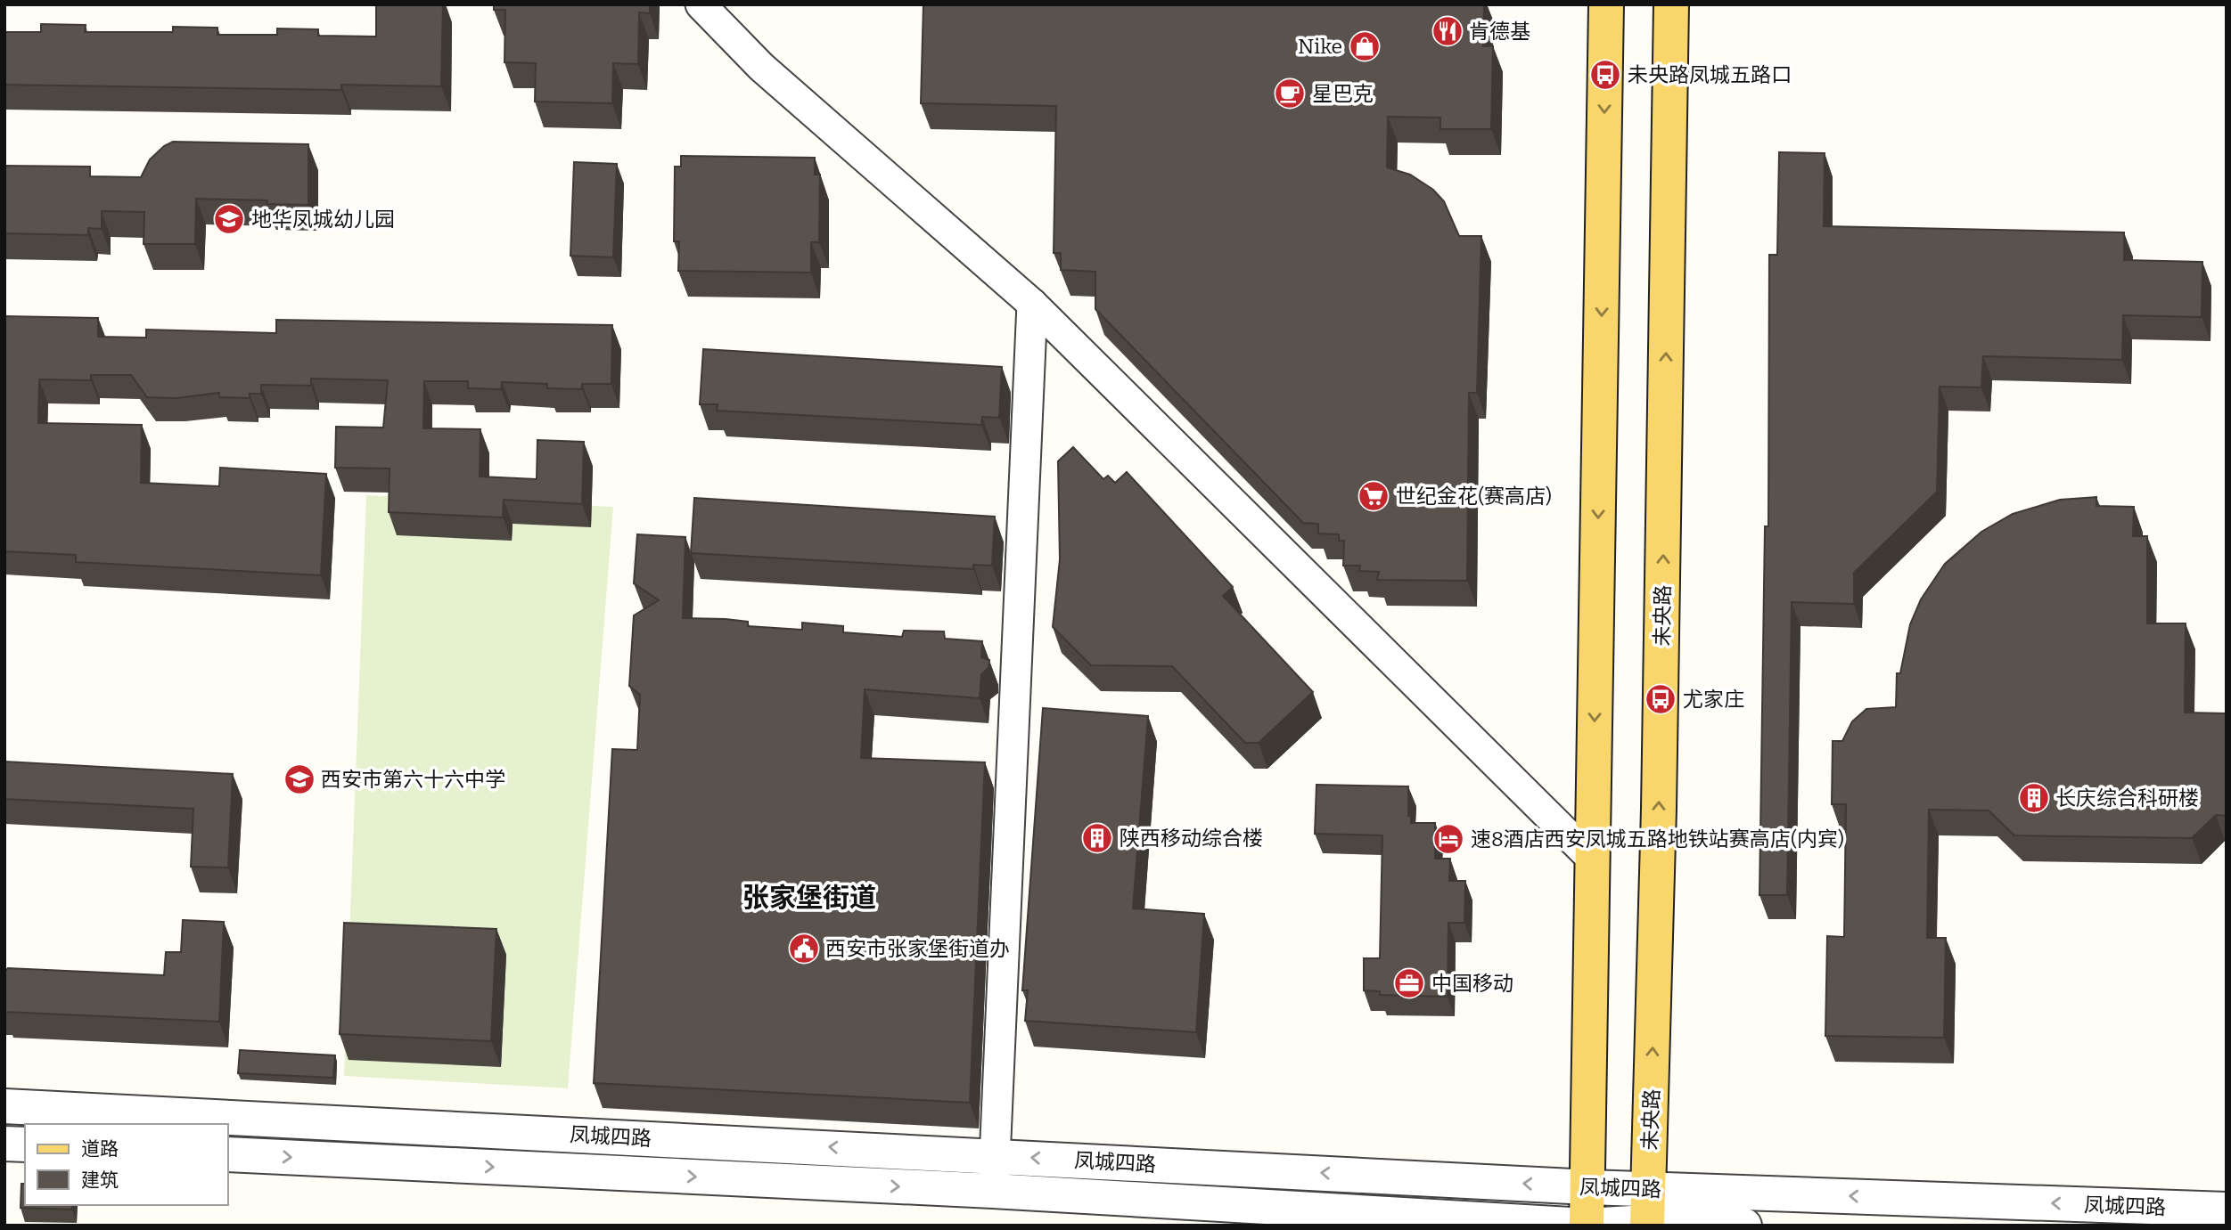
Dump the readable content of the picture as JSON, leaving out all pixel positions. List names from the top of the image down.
{
  "streets": {
    "main road": ["未央路"],
    "street": ["凤城四路"]
  },
  "crossings": [
    ["未央路", "凤城四路"]
  ],
  "districts": ["张家堡街道"],
  "places": {
    "restaurant": ["肯德基"],
    "shop": ["Nike"],
    "bus stop": ["未央路凤城五路口", "尤家庄"],
    "cafe": ["星巴克"],
    "school or university": ["地华凤城幼儿园", "西安市第六十六中学"],
    "supermarket": ["世纪金花(赛高店)"],
    "building": ["长庆综合科研楼", "陕西移动综合楼"],
    "hotel": ["速8酒店西安凤城五路地铁站赛高店(内宾)"],
    "public building": ["西安市张家堡街道办"],
    "office": ["中国移动"]
  },
  "legend": ["道路", "建筑"]
}
